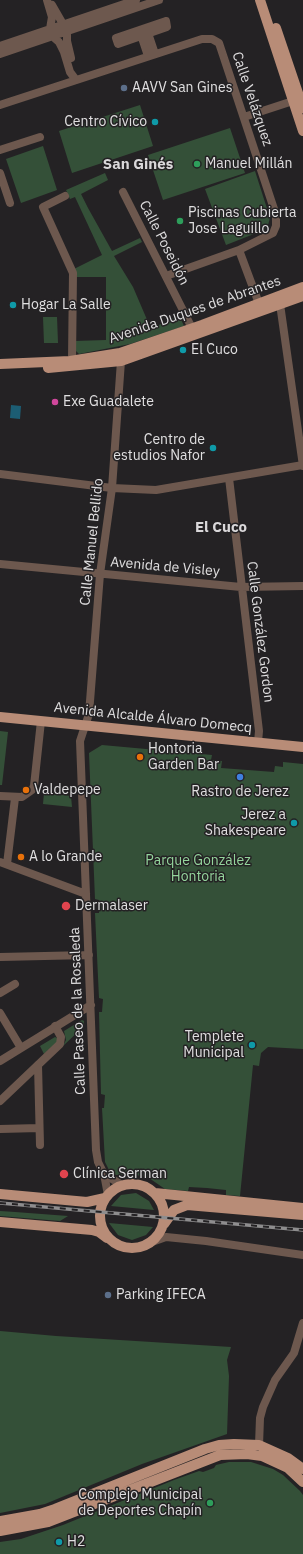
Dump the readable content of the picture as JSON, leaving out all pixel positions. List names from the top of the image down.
{
  "streets": {
    "main road": ["Avenida Duques de Abrantes", "Avenida Alcalde Álvaro Domecq"],
    "street": [
      "Calle Velázquez",
      "Calle Poseidón",
      "Calle Manuel Bellido",
      "Avenida de Visley",
      "Calle González Gordon",
      "Calle Paseo de la Rosaleda"
    ]
  },
  "crossings": [
    ["Calle Velázquez", "Calle Poseidón"],
    ["Calle Poseidón", "Avenida Duques de Abrantes"],
    ["Avenida Duques de Abrantes", "Calle Manuel Bellido"],
    ["Calle Manuel Bellido", "Avenida de Visley"],
    ["Calle Manuel Bellido", "Avenida Alcalde Álvaro Domecq"],
    ["Calle Manuel Bellido", "Calle Paseo de la Rosaleda"],
    ["Avenida de Visley", "Calle González Gordon"],
    ["Calle González Gordon", "Avenida Alcalde Álvaro Domecq"],
    ["Avenida Alcalde Álvaro Domecq", "Calle Paseo de la Rosaleda"]
  ],
  "districts": ["San Ginés", "El Cuco"],
  "parks": ["Parque González Hontoria"],
  "places": [
    "AAVV San Gines",
    "Centro Cívico",
    "Manuel Millán",
    "Piscinas Cubierta Jose Laguillo",
    "Hogar La Salle",
    "El Cuco",
    "Exe Guadalete",
    "Centro de estudios Nafor",
    "Hontoria Garden Bar",
    "Rastro de Jerez",
    "Valdepepe",
    "Jerez a Shakespeare",
    "A lo Grande",
    "Dermalaser",
    "Templete Municipal",
    "Clínica Serman",
    "Parking IFECA",
    "Complejo Municipal de Deportes Chapín",
    "H2"
  ]
}
